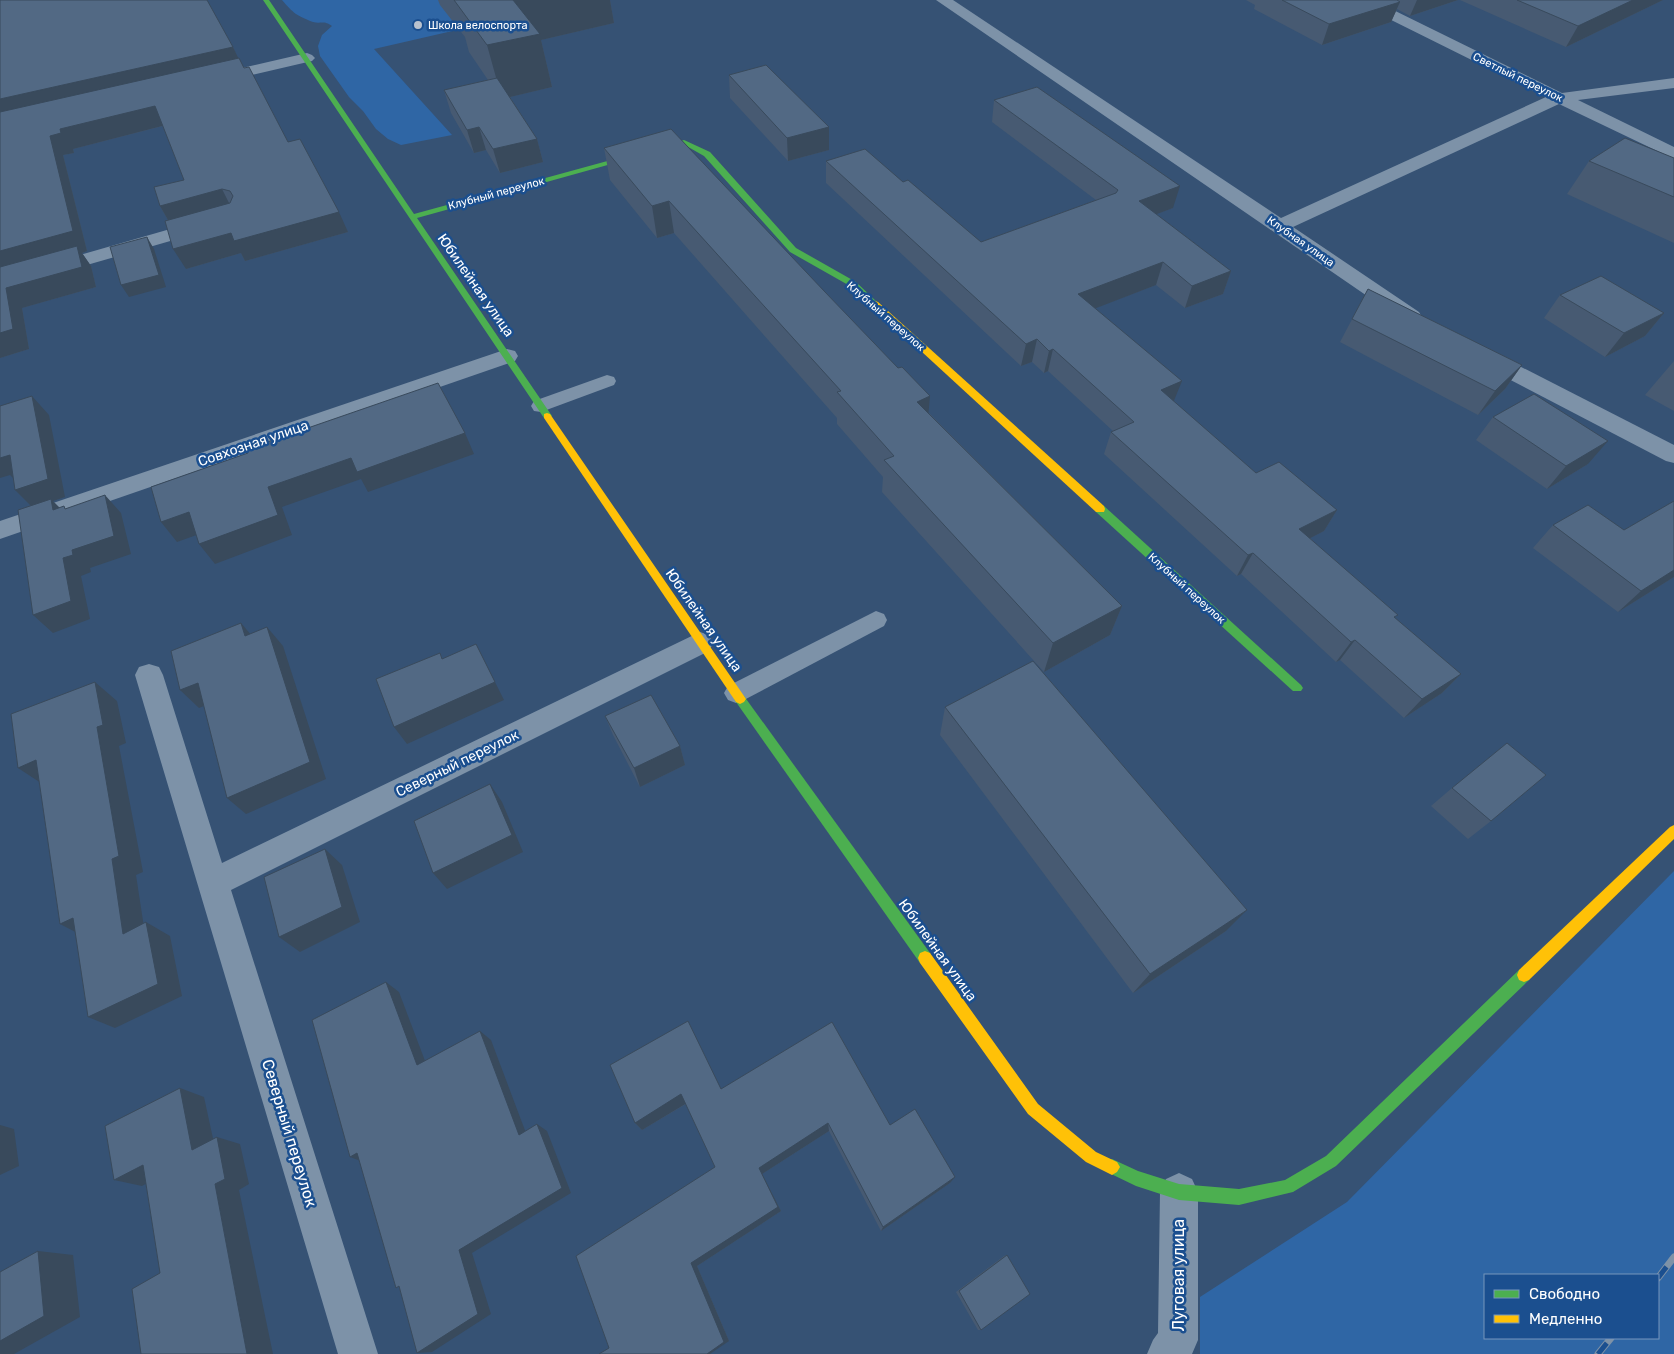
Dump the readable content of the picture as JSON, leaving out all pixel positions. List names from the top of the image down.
{
  "streets": {
    "street": [
      "Светлый переулок",
      "Клубный переулок",
      "Клубная улица",
      "Юбилейная улица",
      "Совхозная улица",
      "Северный переулок",
      "Луговая улица"
    ]
  },
  "crossings": [
    ["Клубный переулок", "Юбилейная улица"],
    ["Юбилейная улица", "Совхозная улица"],
    ["Юбилейная улица", "Северный переулок"],
    ["Юбилейная улица", "Луговая улица"]
  ],
  "places": ["Школа велоспорта"],
  "legend": ["Свободно", "Медленно"]
}
